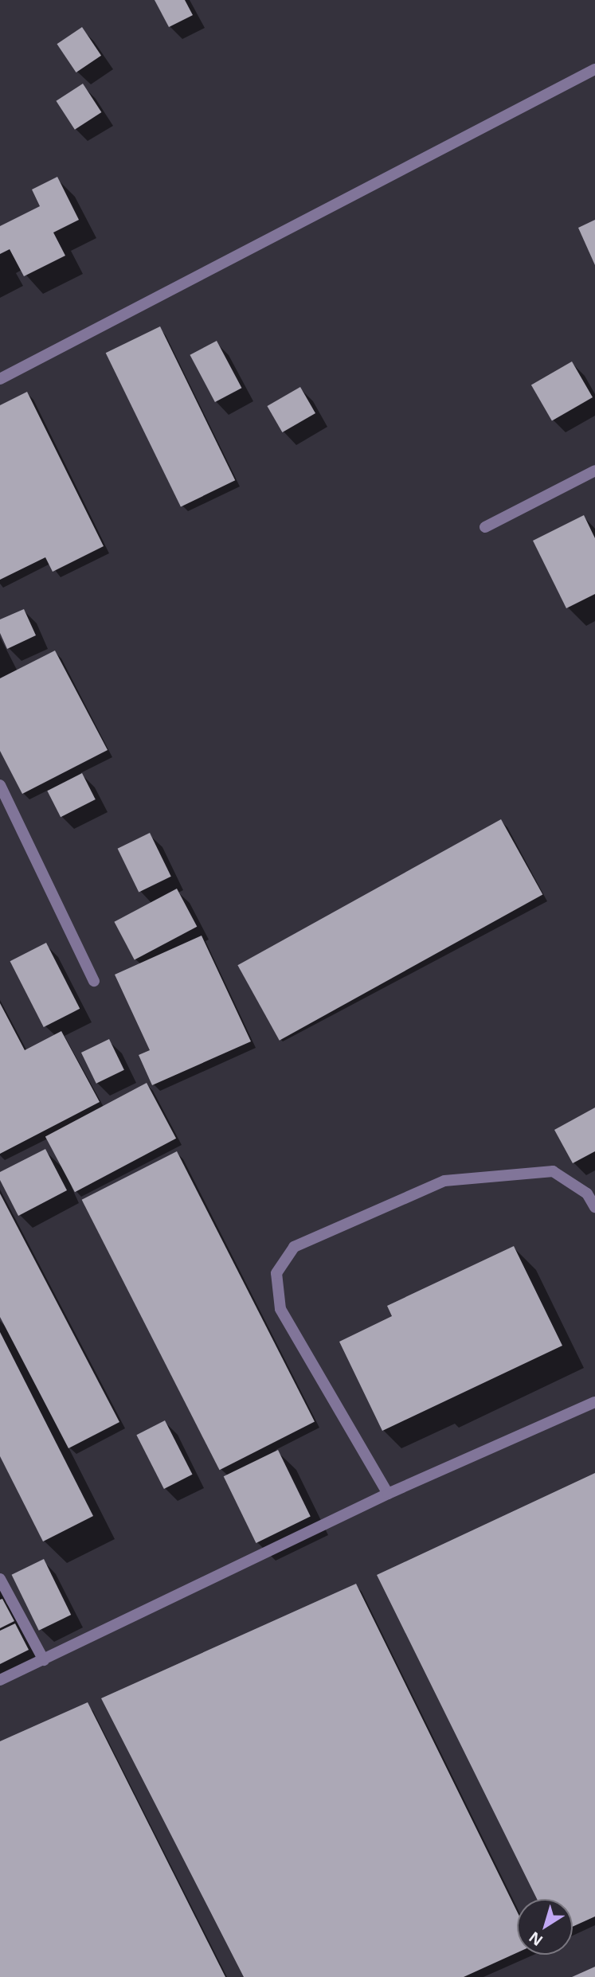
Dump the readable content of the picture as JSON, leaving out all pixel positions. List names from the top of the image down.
{
  "north": "bottom left"
}
